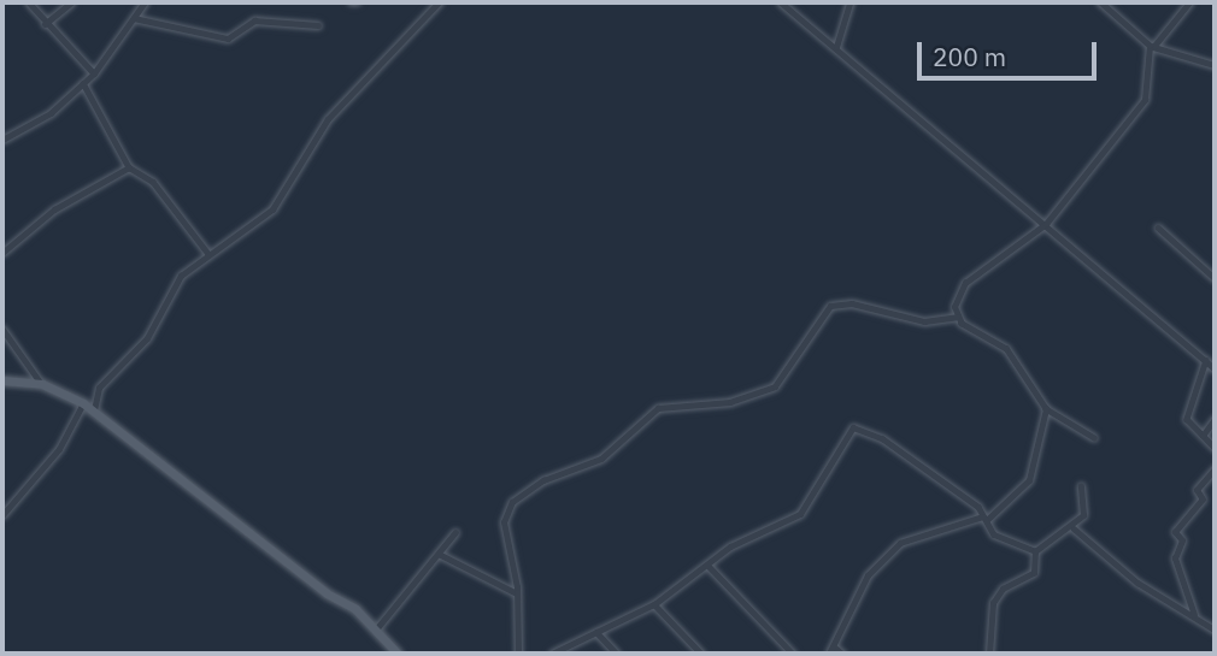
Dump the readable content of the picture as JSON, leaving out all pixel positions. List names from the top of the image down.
{
  "scale_bar": "200 m"
}
